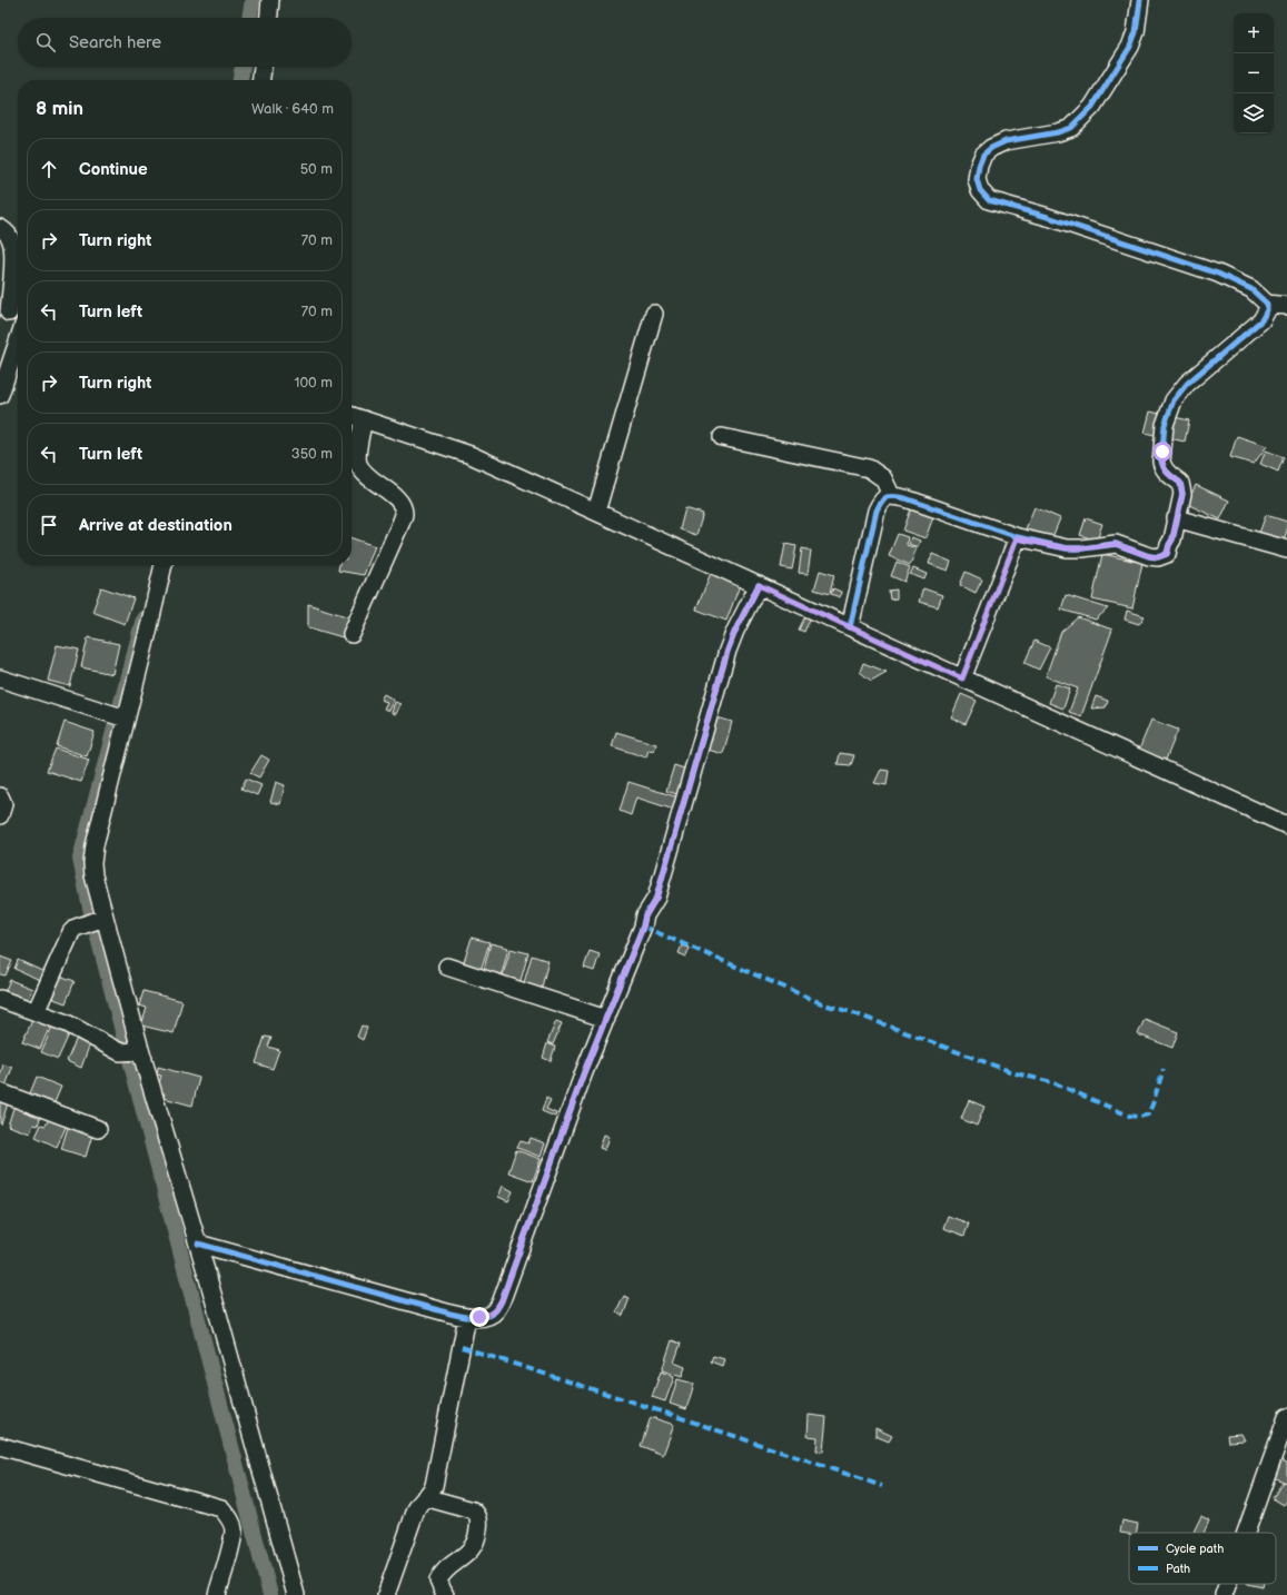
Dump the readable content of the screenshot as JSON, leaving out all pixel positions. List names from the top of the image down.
{
  "legend": ["Cycle path", "Path"],
  "page": {
    "map_buttons": ["+", "−"],
    "search": "Search here",
    "heading": ["8 min", "Walk · 640 m"],
    "list": [
      ["Continue", "50 m"],
      ["Turn right", "70 m"],
      ["Turn left", "70 m"],
      ["Turn right", "100 m"],
      ["Turn left", "350 m"],
      "Arrive at destination"
    ]
  }
}
